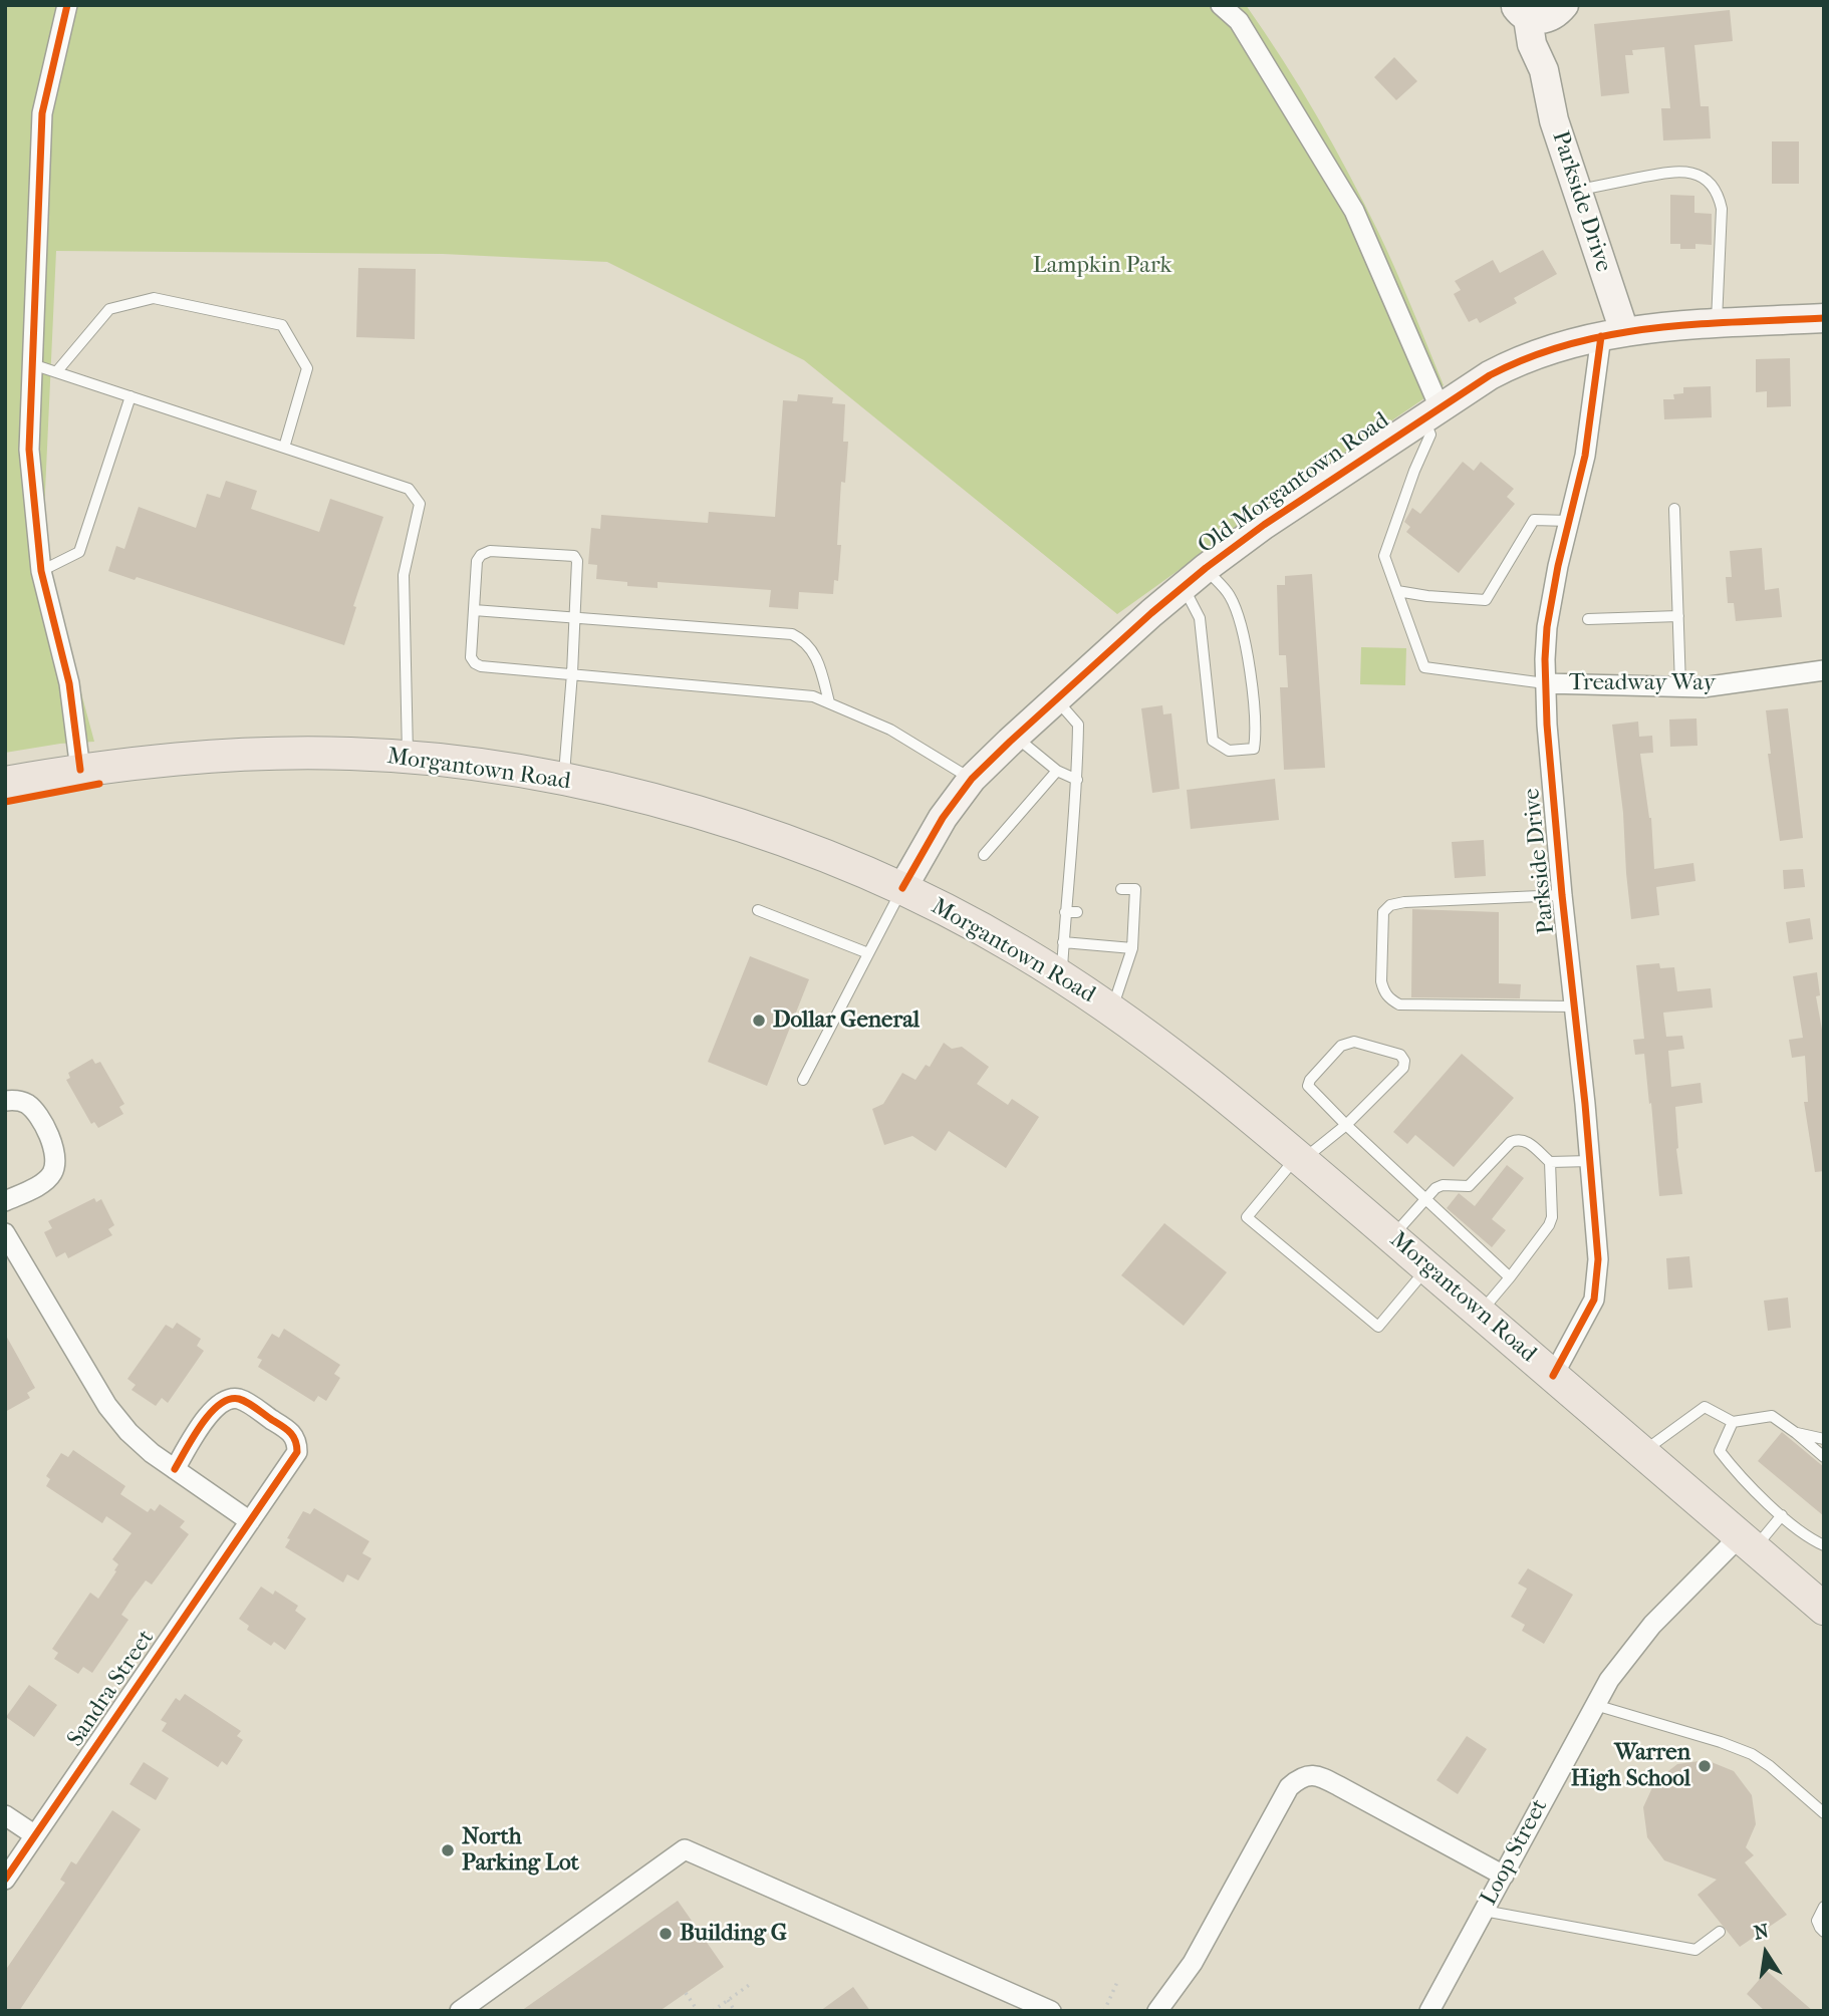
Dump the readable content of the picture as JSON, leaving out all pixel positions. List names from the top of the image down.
{
  "streets": {
    "main road": ["Morgantown Road"],
    "street": [
      "Parkside Drive",
      "Old Morgantown Road",
      "Treadway Way",
      "Sandra Street",
      "Loop Street"
    ]
  },
  "crossings": [
    ["Parkside Drive", "Old Morgantown Road"],
    ["Parkside Drive", "Treadway Way"],
    ["Parkside Drive", "Morgantown Road"],
    ["Old Morgantown Road", "Morgantown Road"],
    ["Morgantown Road", "Loop Street"]
  ],
  "parks": ["Lampkin Park"],
  "places": [
    "Dollar General",
    "Warren High School",
    "North Parking Lot",
    "Building G"
  ],
  "north": "top"
}
